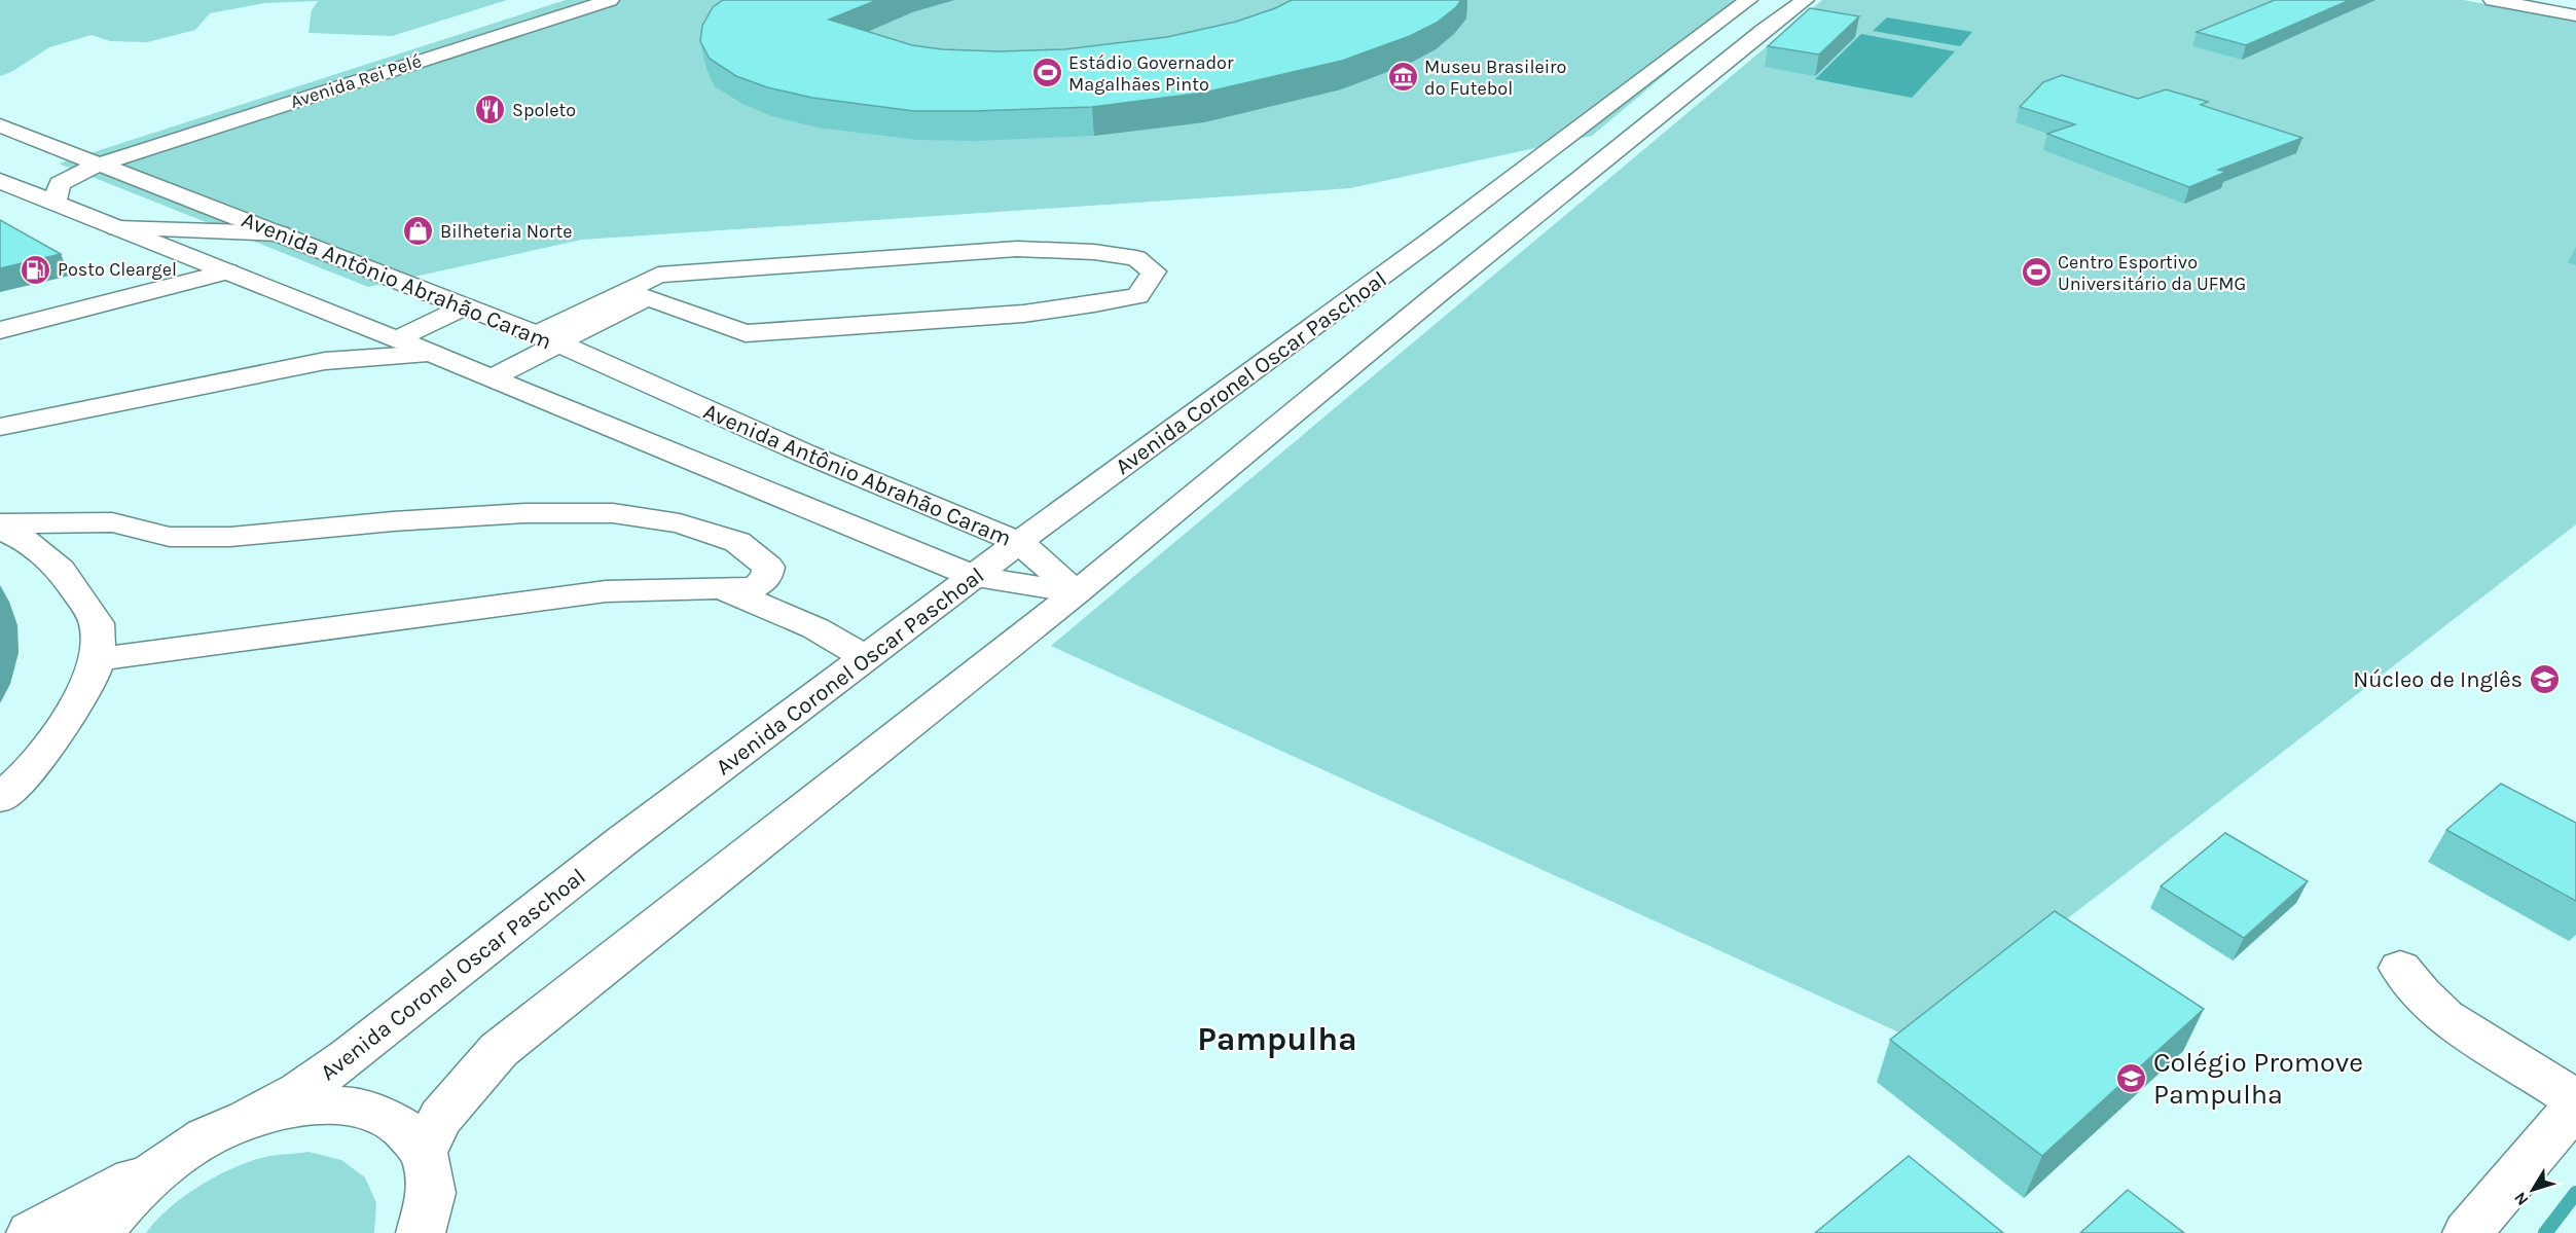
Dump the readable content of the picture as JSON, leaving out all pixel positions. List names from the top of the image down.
{
  "streets": {
    "main road": ["Avenida Rei Pelé", "Avenida Antônio Abrahão Caram", "Avenida Coronel Oscar Paschoal"]
  },
  "crossings": [
    ["Avenida Rei Pelé", "Avenida Antônio Abrahão Caram"],
    ["Avenida Antônio Abrahão Caram", "Avenida Coronel Oscar Paschoal"]
  ],
  "districts": ["Pampulha"],
  "places": {
    "sports": ["Estádio Governador Magalhães Pinto", "Centro Esportivo Universitário da UFMG"],
    "museum": ["Museu Brasileiro do Futebol"],
    "restaurant": ["Spoleto"],
    "shop": ["Bilheteria Norte"],
    "fuel station": ["Posto Cleargel"],
    "school or university": ["Núcleo de Inglês", "Colégio Promove Pampulha"]
  },
  "north": "bottom left"
}
